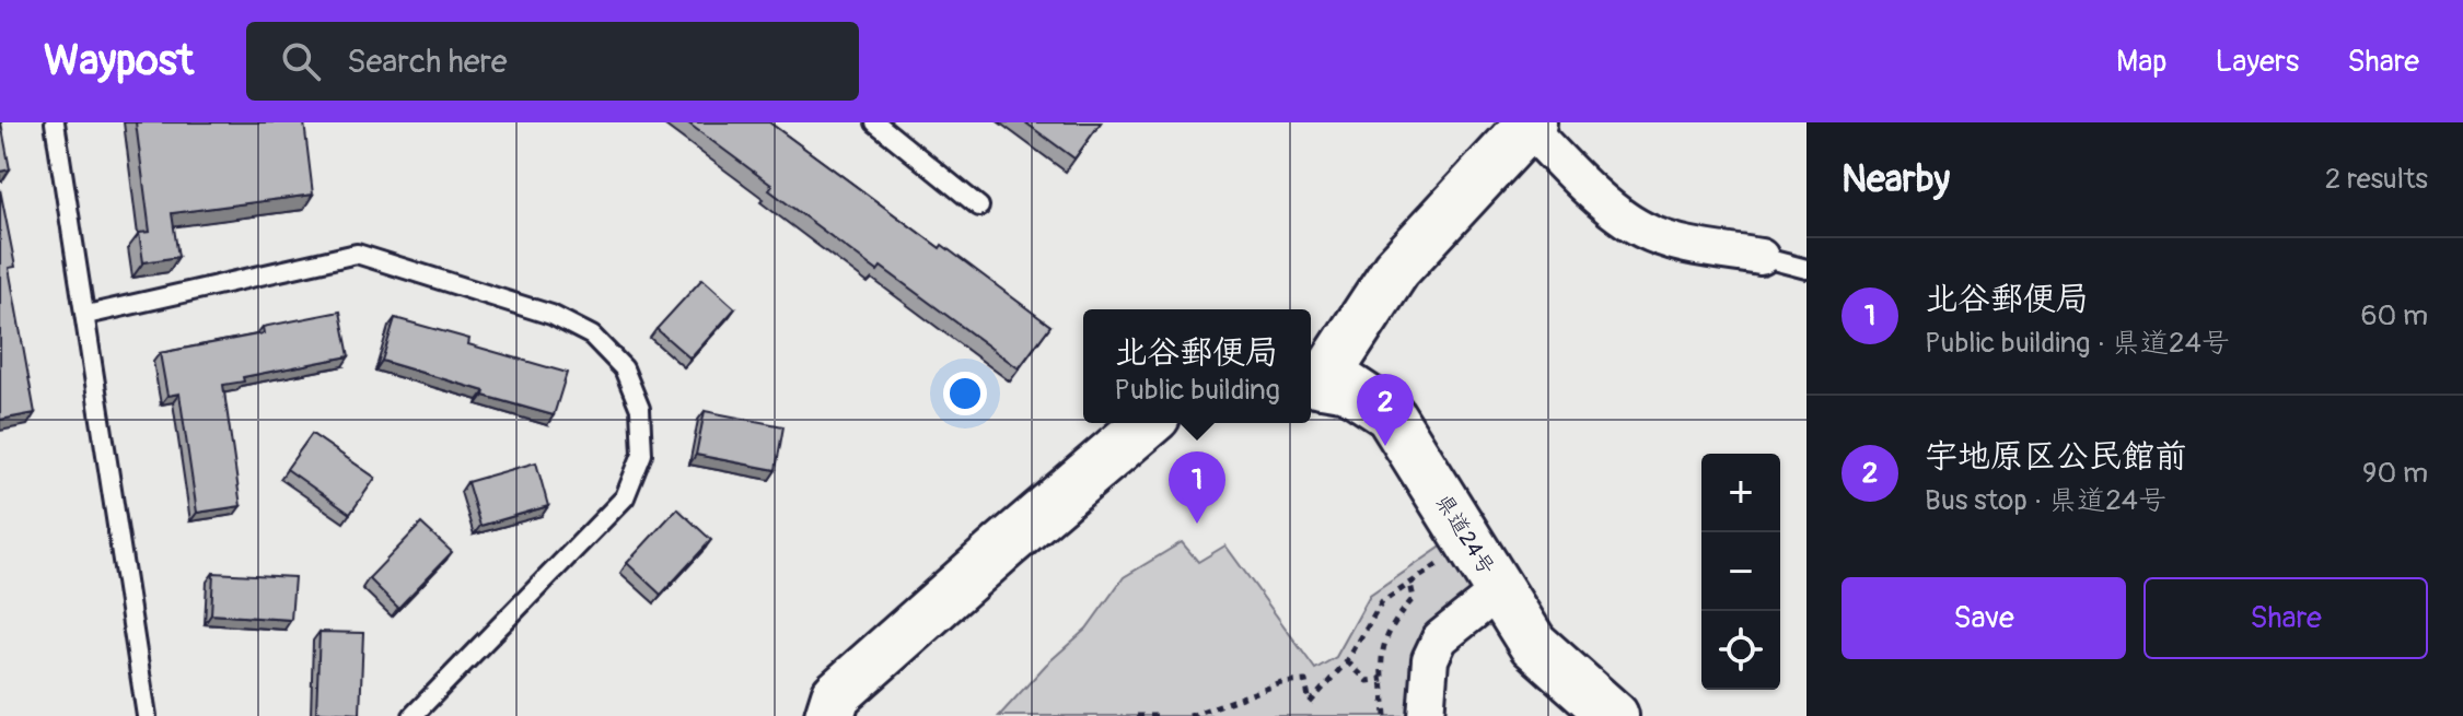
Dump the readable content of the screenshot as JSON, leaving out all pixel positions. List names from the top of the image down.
{
  "streets": {
    "main road": ["県道24号"]
  },
  "page": {
    "header": "Waypost",
    "search": "Search here",
    "nav": ["Map", "Layers", "Share"],
    "heading": ["Nearby", "2 results"],
    "list": [
      {
        "mark": "1",
        "name": "北谷郵便局",
        "note": "Public building · 県道24号",
        "value": "60 m"
      },
      {
        "mark": "2",
        "name": "宇地原区公民館前",
        "note": "Bus stop · 県道24号",
        "value": "90 m"
      }
    ],
    "popup": ["北谷郵便局", "Public building"],
    "pins": ["2", "1"],
    "map_buttons": ["+", "−"],
    "buttons": ["Save", "Share"]
  }
}
